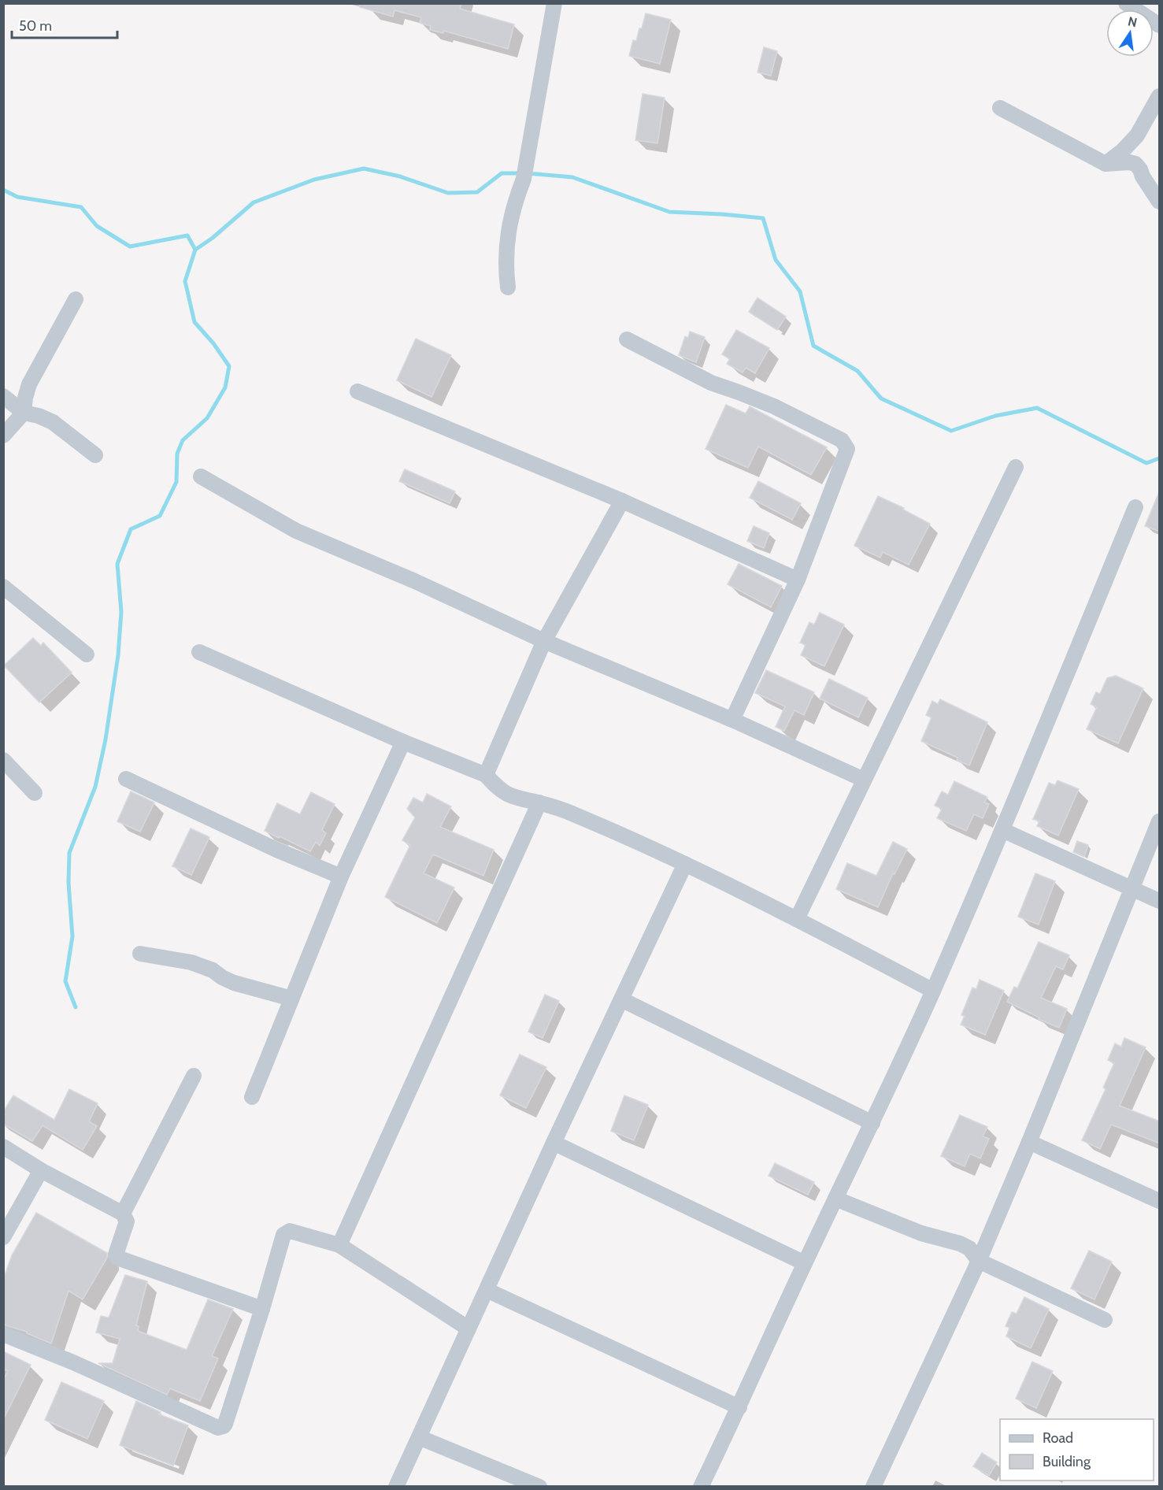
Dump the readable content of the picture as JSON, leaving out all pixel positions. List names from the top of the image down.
{
  "legend": ["Road", "Building"],
  "scale_bar": "50 m",
  "north": "top"
}
